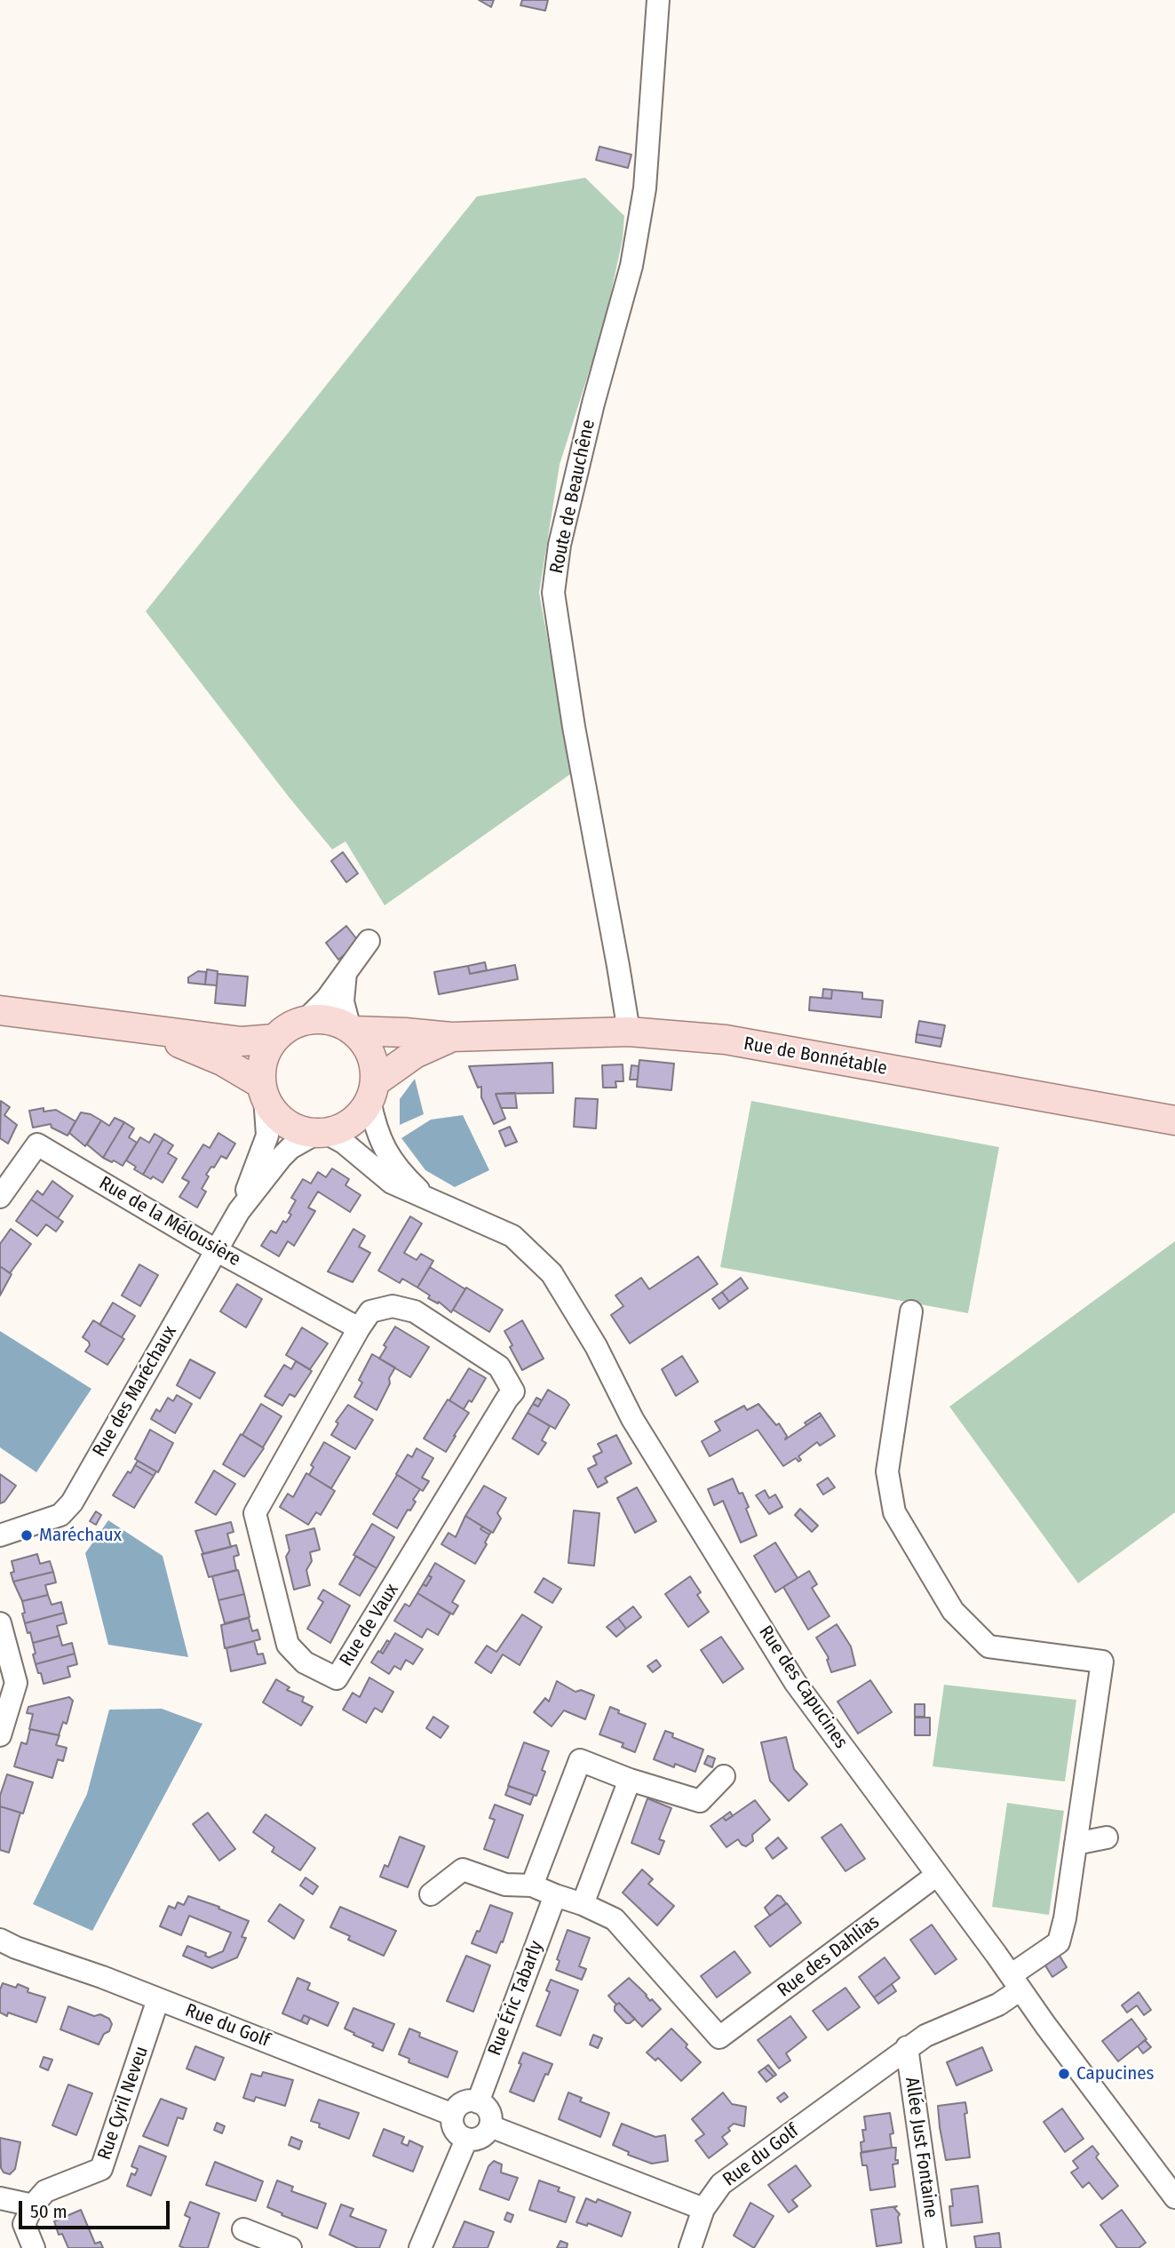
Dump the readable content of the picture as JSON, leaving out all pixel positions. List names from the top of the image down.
{
  "streets": {
    "main road": ["Rue de Bonnétable"],
    "street": [
      "Route de Beauchêne",
      "Rue de la Mélousière",
      "Rue des Maréchaux",
      "Rue de Vaux",
      "Rue des Capucines",
      "Rue des Dahlias",
      "Rue Éric Tabarly",
      "Rue du Golf",
      "Rue Cyril Neveu",
      "Allée Just Fontaine"
    ]
  },
  "crossings": [
    ["Route de Beauchêne", "Rue de Bonnétable"],
    ["Rue de Bonnétable", "Rue des Maréchaux"],
    ["Rue de Bonnétable", "Rue des Capucines"],
    ["Rue de la Mélousière", "Rue des Maréchaux"],
    ["Rue de la Mélousière", "Rue de Vaux"],
    ["Rue des Maréchaux", "Rue des Capucines"],
    ["Rue des Capucines", "Rue des Dahlias"],
    ["Rue des Capucines", "Rue du Golf"],
    ["Rue Éric Tabarly", "Rue du Golf"],
    ["Rue du Golf", "Rue Cyril Neveu"],
    ["Rue du Golf", "Allée Just Fontaine"]
  ],
  "places": ["Maréchaux", "Capucines"],
  "scale_bar": "50 m"
}
